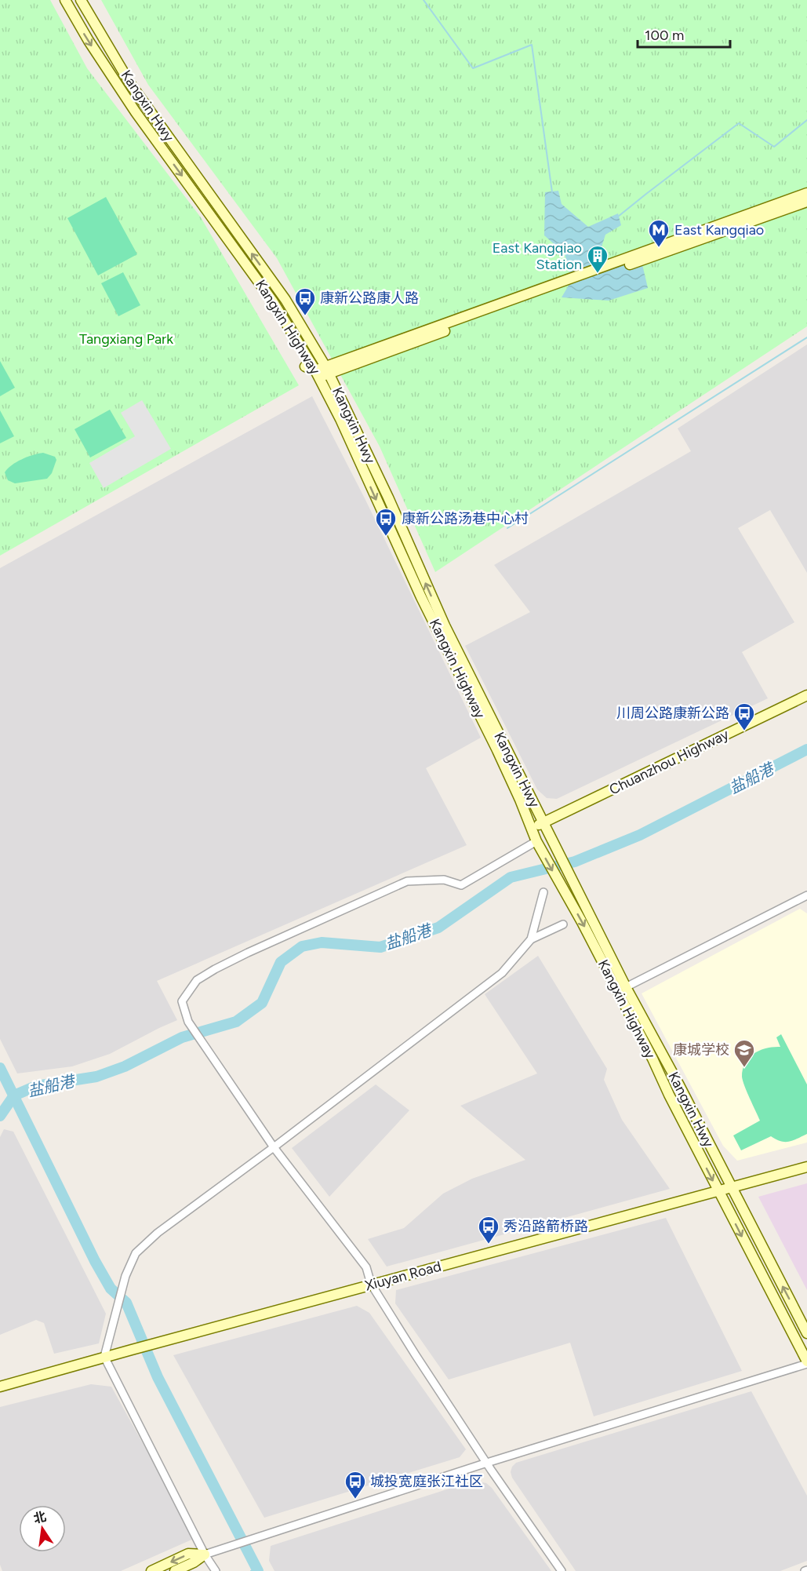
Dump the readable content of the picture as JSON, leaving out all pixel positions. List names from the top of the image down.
{
  "streets": {
    "main road": [
      "Kangxin Hwy",
      "Kangxin Highway",
      "Chuanzhou Highway",
      "Xiuyan Road"
    ]
  },
  "crossings": [
    ["Kangxin Hwy", "Chuanzhou Highway"],
    ["Kangxin Hwy", "Xiuyan Road"],
    ["Kangxin Highway", "Chuanzhou Highway"],
    ["Kangxin Highway", "Xiuyan Road"]
  ],
  "one_way": ["Kangxin Hwy", "Kangxin Highway"],
  "water": ["盐船港"],
  "parks": ["Tangxiang Park"],
  "places": {
    "metro station": ["East Kangqiao"],
    "building": ["East Kangqiao Station"],
    "bus stop": [
      "康新公路康人路",
      "康新公路汤巷中心村",
      "川周公路康新公路",
      "秀沿路箭桥路",
      "城投宽庭张江社区"
    ],
    "school or university": ["康城学校"]
  },
  "scale_bar": "100 m",
  "north": "top"
}
